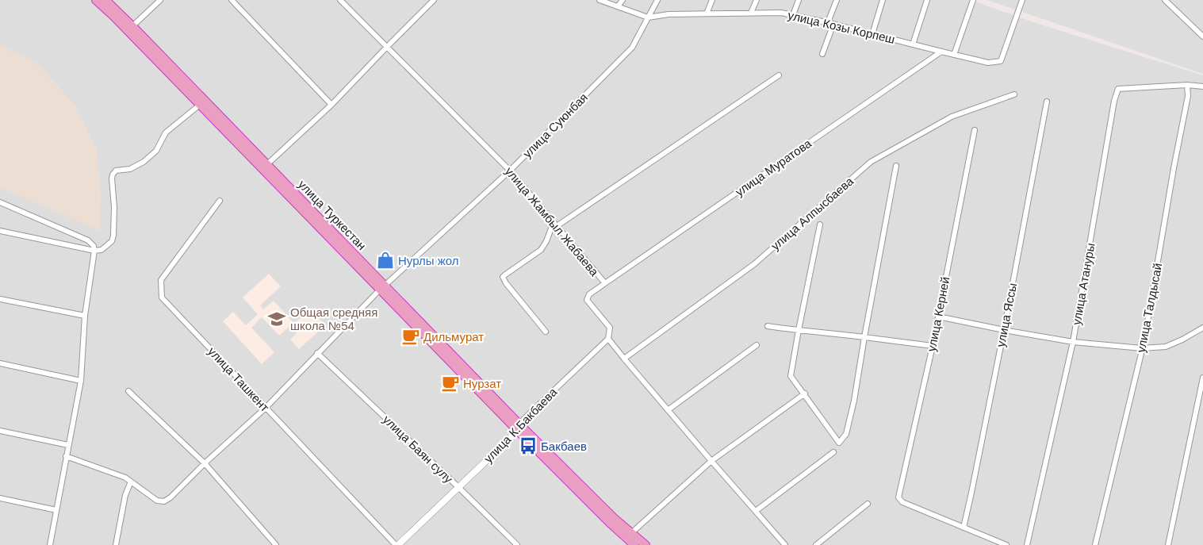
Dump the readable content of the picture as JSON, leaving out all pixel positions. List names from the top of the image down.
{
  "streets": {
    "highway": ["улица Туркестан"],
    "street": [
      "улица Козы Корпеш",
      "улица Суюнбая",
      "улица Муратова",
      "улица Алпысбаева",
      "улица Жамбыл Жабаева",
      "улица Атануры",
      "улица Талдысай",
      "улица Керней",
      "улица Яссы",
      "улица Ташкент",
      "улица К.Бакбаева",
      "улица Баян сулу"
    ]
  },
  "crossings": [
    ["улица Козы Корпеш", "улица Суюнбая"],
    ["улица Козы Корпеш", "улица Муратова"],
    ["улица Суюнбая", "улица Туркестан"],
    ["улица Суюнбая", "улица Жамбыл Жабаева"],
    ["улица Суюнбая", "улица Ташкент"],
    ["улица Суюнбая", "улица Баян сулу"],
    ["улица Муратова", "улица Жамбыл Жабаева"],
    ["улица Алпысбаева", "улица Жамбыл Жабаева"],
    ["улица Туркестан", "улица К.Бакбаева"],
    ["улица Жамбыл Жабаева", "улица К.Бакбаева"],
    ["улица Атануры", "улица Талдысай"],
    ["улица Керней", "улица Яссы"],
    ["улица Ташкент", "улица К.Бакбаева"],
    ["улица К.Бакбаева", "улица Баян сулу"]
  ],
  "places": {
    "shop": ["Нурлы жол"],
    "school or university": ["Общая средняя школа №54"],
    "cafe": ["Дильмурат", "Нурзат"],
    "bus stop": ["Бакбаев"]
  }
}
